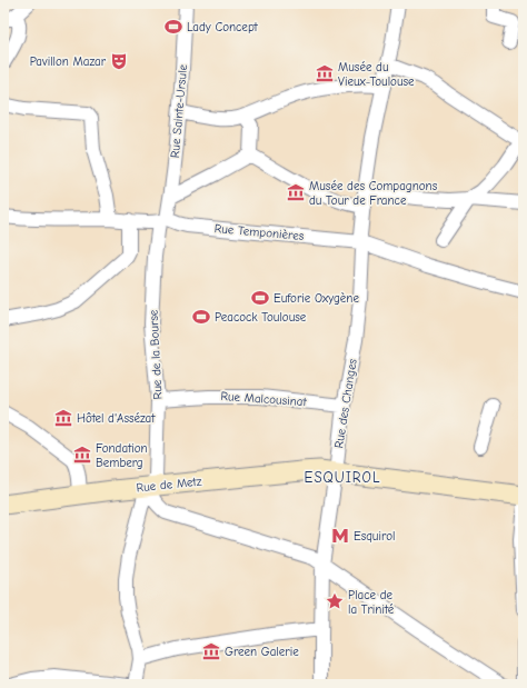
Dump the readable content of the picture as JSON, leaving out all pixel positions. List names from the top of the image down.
{
  "streets": {
    "street": [
      "Rue Sainte-Ursule",
      "Rue Temponières",
      "Rue de la Bourse",
      "Rue Malcousinat",
      "Rue des Changes",
      "Rue de Metz"
    ]
  },
  "crossings": [
    ["Rue Sainte-Ursule", "Rue Temponières"],
    ["Rue Sainte-Ursule", "Rue de la Bourse"],
    ["Rue Temponières", "Rue de la Bourse"],
    ["Rue Temponières", "Rue des Changes"],
    ["Rue de la Bourse", "Rue Malcousinat"],
    ["Rue de la Bourse", "Rue de Metz"],
    ["Rue Malcousinat", "Rue des Changes"],
    ["Rue des Changes", "Rue de Metz"]
  ],
  "districts": ["ESQUIROL"],
  "places": {
    "sports": ["Lady Concept", "Euforie Oxygène", "Peacock Toulouse"],
    "theatre": ["Pavillon Mazar"],
    "museum": [
      "Musée du Vieux-Toulouse",
      "Musée des Compagnons du Tour de France",
      "Hôtel d'Assézat",
      "Fondation Bemberg",
      "Green Galerie"
    ],
    "metro station": ["Esquirol"],
    "place": ["Place de la Trinité"]
  }
}
